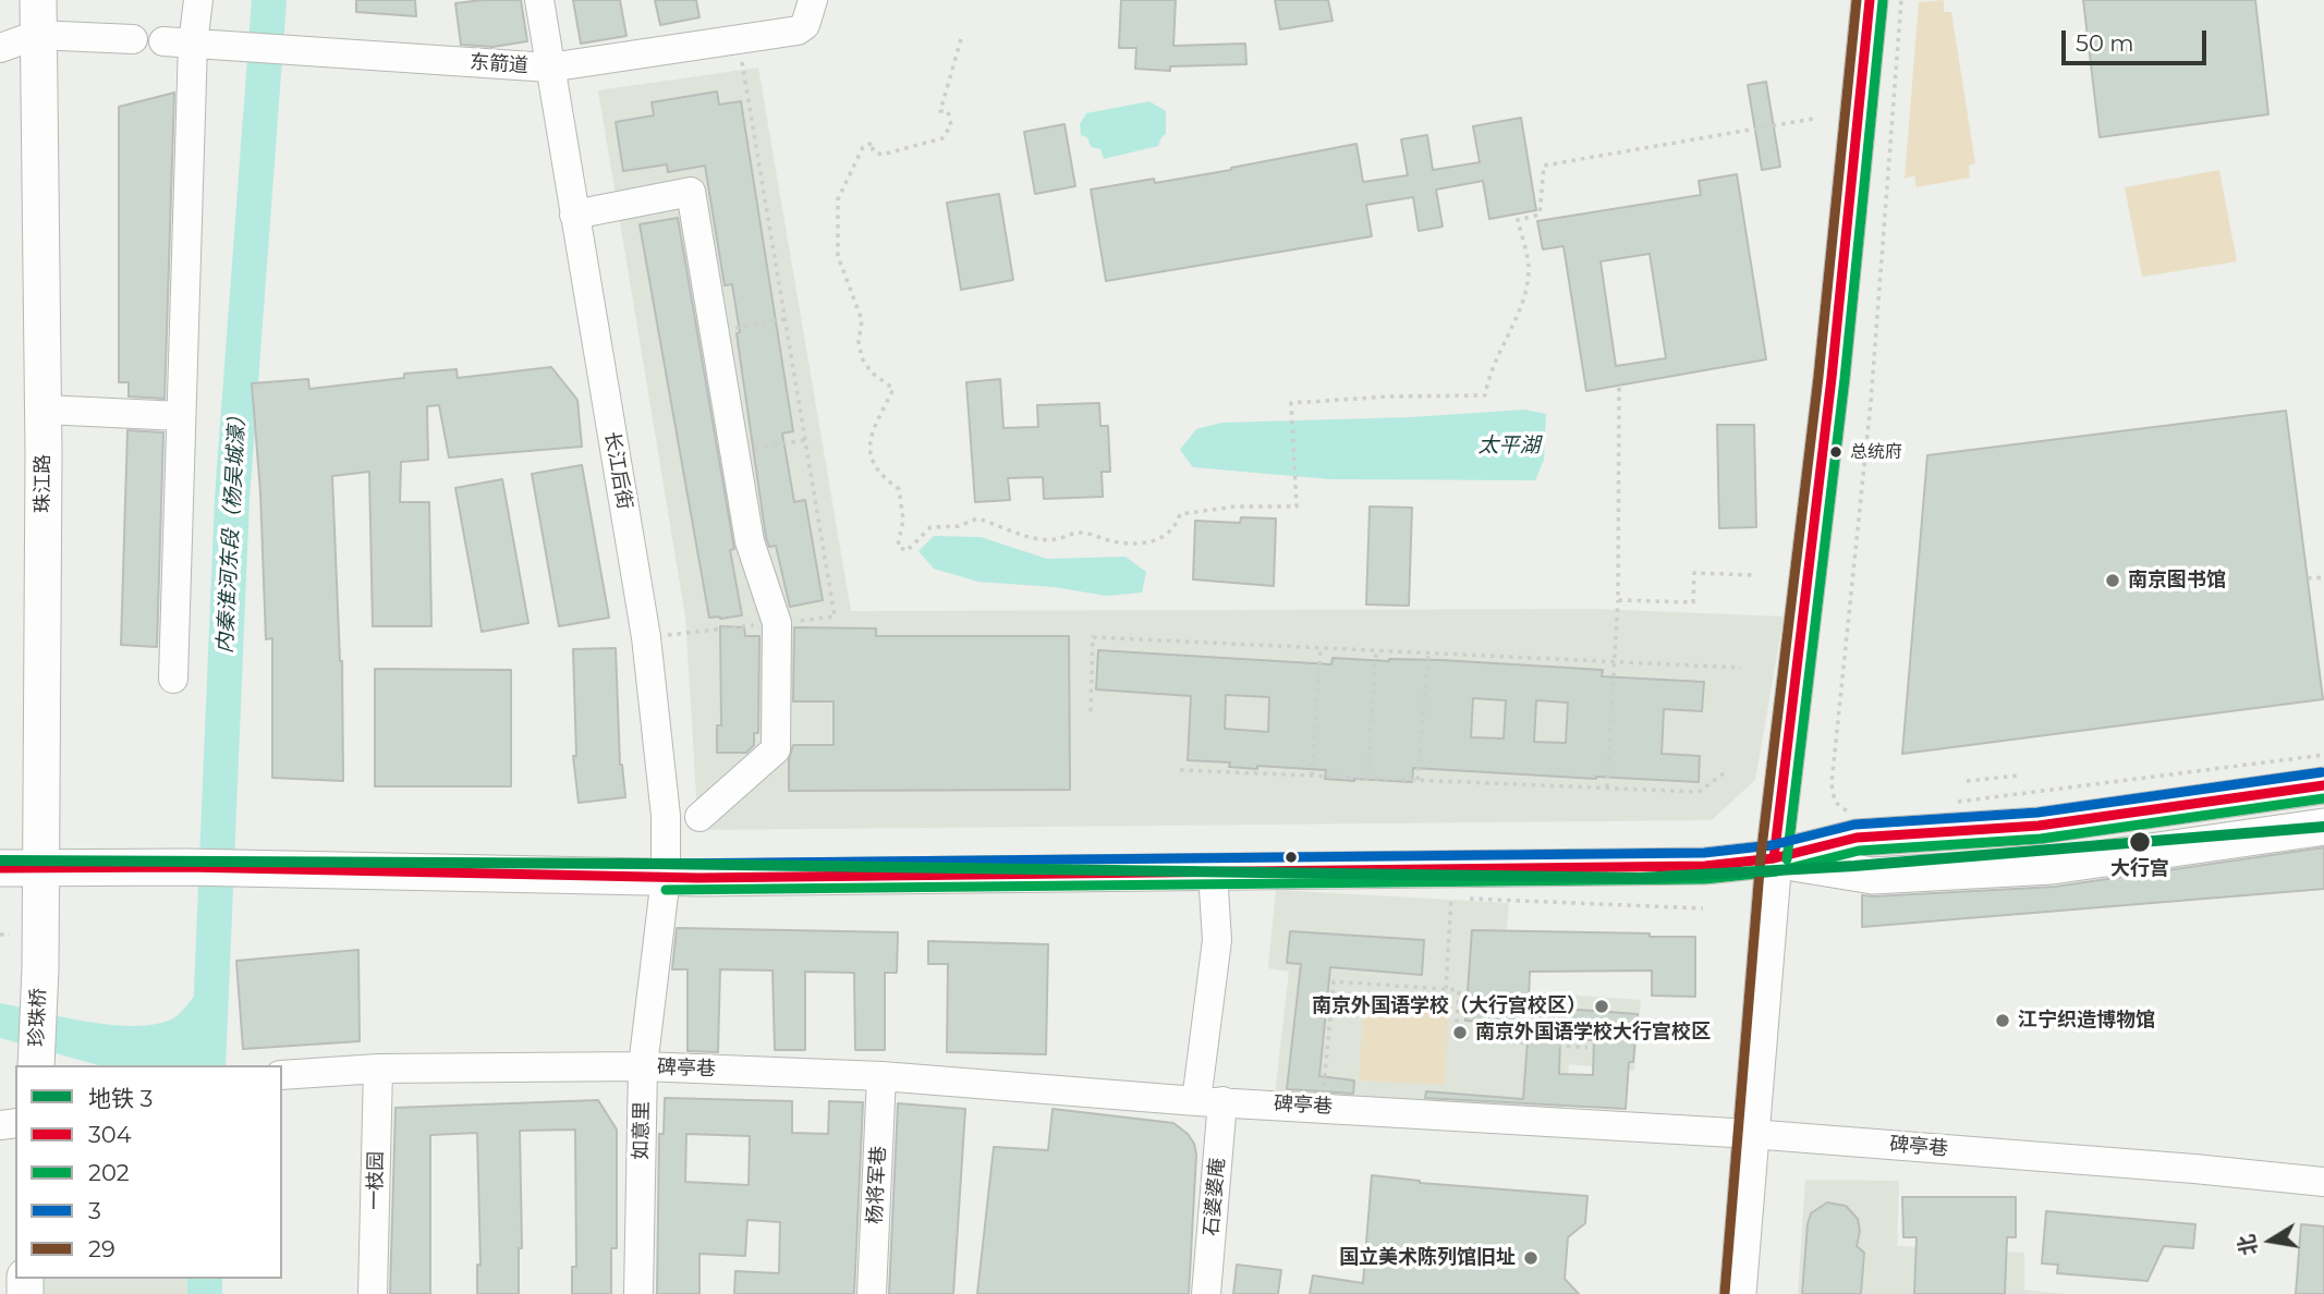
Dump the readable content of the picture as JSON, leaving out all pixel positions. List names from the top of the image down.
{
  "streets": {
    "main road": ["珠江路", "珍珠桥"],
    "street": [
      "东箭道",
      "长江后街",
      "碑亭巷",
      "如意里",
      "一枝园",
      "杨将军巷",
      "石婆婆庵"
    ]
  },
  "crossings": [
    ["东箭道", "长江后街"],
    ["长江后街", "如意里"],
    ["珠江路", "珍珠桥"],
    ["碑亭巷", "如意里"],
    ["碑亭巷", "一枝园"],
    ["碑亭巷", "杨将军巷"],
    ["碑亭巷", "石婆婆庵"]
  ],
  "water": ["太平湖", "内秦淮河东段（杨吴城濠）"],
  "places": [
    "总统府",
    "南京图书馆",
    "大行宫",
    "南京外国语学校（大行宫校区）",
    "江宁织造博物馆",
    "南京外国语学校大行宫校区",
    "国立美术陈列馆旧址"
  ],
  "lines": [
    "transit line 304",
    "transit line 29",
    "transit line 202",
    "transit line 3",
    "metro line 3"
  ],
  "legend": [
    "地铁 3",
    "304",
    "202",
    "3",
    "29"
  ],
  "scale_bar": "50 m",
  "north": "left"
}
